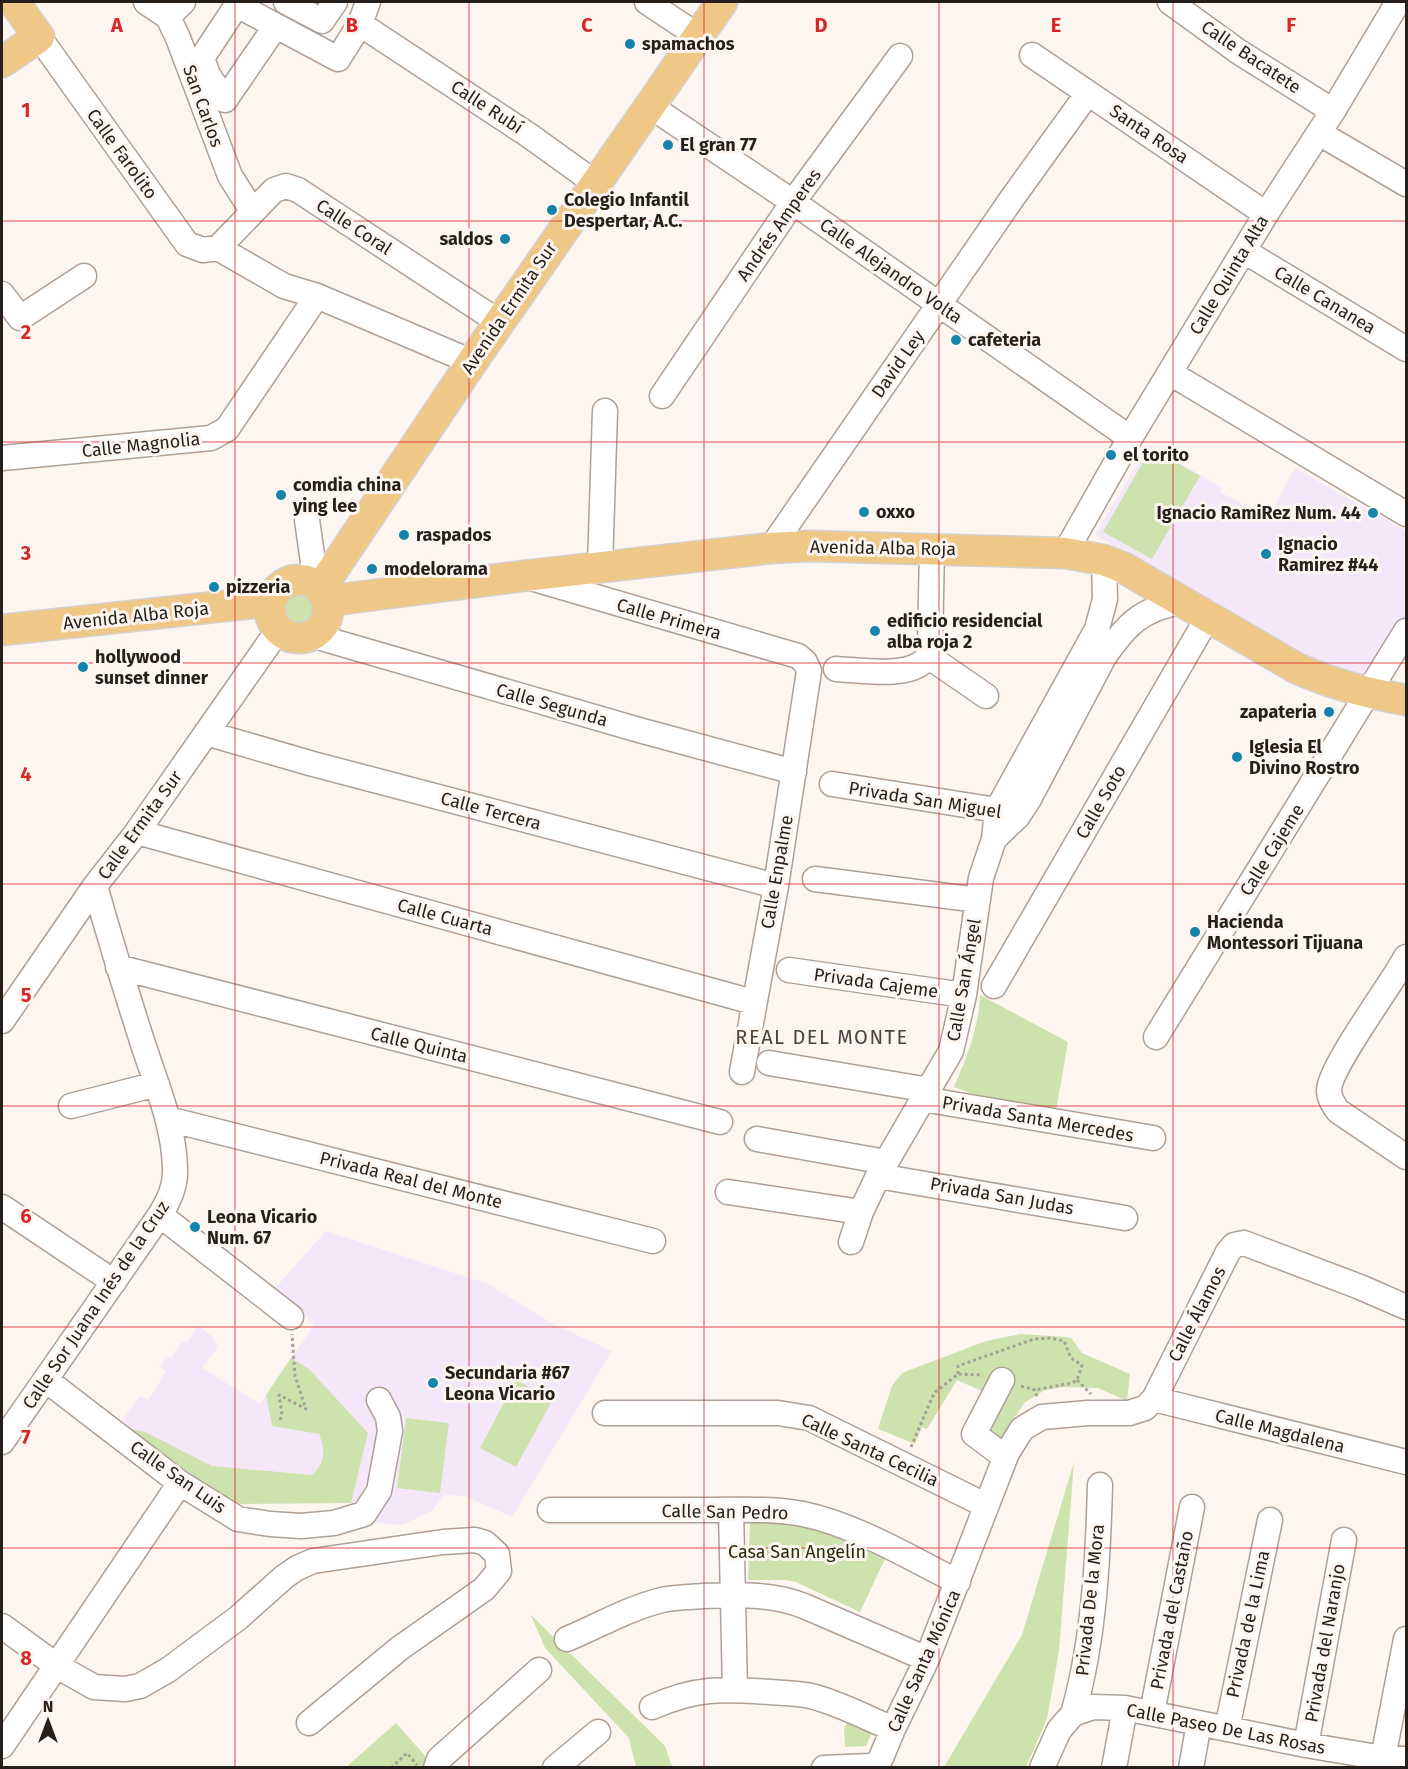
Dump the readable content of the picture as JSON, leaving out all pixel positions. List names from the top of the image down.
{
  "streets": {
    "main road": ["Avenida Ermita Sur", "Avenida Alba Roja"],
    "street": [
      "Calle Bacatete",
      "San Carlos",
      "Calle Rubí",
      "Santa Rosa",
      "Calle Farolito",
      "Andrés Amperes",
      "Calle Coral",
      "Calle Alejandro Volta",
      "Calle Quinta Alta",
      "Calle Cananea",
      "David Ley",
      "Calle Magnolia",
      "Calle Primera",
      "Calle Segunda",
      "Privada San Miguel",
      "Calle Soto",
      "Calle Tercera",
      "Calle Ermita Sur",
      "Calle Cajeme",
      "Calle Enpalme",
      "Calle Cuarta",
      "Calle San Ángel",
      "Privada Cajeme",
      "Calle Quinta",
      "Privada Santa Mercedes",
      "Privada Real del Monte",
      "Privada San Judas",
      "Calle Sor Juana Inés de la Cruz",
      "Calle Álamos",
      "Calle Magdalena",
      "Calle Santa Cecilia",
      "Calle San Luis",
      "Calle San Pedro",
      "Privada De la Mora",
      "Privada del Castaño",
      "Privada de la Lima",
      "Privada del Naranjo",
      "Calle Santa Mónica",
      "Calle Paseo De Las Rosas"
    ]
  },
  "crossings": [
    ["Calle Bacatete", "Calle Quinta Alta"],
    ["San Carlos", "Calle Coral"],
    ["Calle Rubí", "Avenida Ermita Sur"],
    ["Santa Rosa", "Calle Quinta Alta"],
    ["Santa Rosa", "David Ley"],
    ["Calle Farolito", "Calle Coral"],
    ["Andrés Amperes", "Calle Alejandro Volta"],
    ["Calle Coral", "Avenida Ermita Sur"],
    ["Calle Alejandro Volta", "Calle Quinta Alta"],
    ["Calle Alejandro Volta", "Avenida Ermita Sur"],
    ["Calle Alejandro Volta", "David Ley"],
    ["Calle Quinta Alta", "Calle Cananea"],
    ["Calle Quinta Alta", "Avenida Alba Roja"],
    ["Avenida Ermita Sur", "Avenida Alba Roja"],
    ["Avenida Ermita Sur", "Calle Segunda"],
    ["Avenida Ermita Sur", "Calle Ermita Sur"],
    ["David Ley", "Avenida Alba Roja"],
    ["Avenida Alba Roja", "Calle Primera"],
    ["Avenida Alba Roja", "Calle Segunda"],
    ["Avenida Alba Roja", "Calle Soto"],
    ["Avenida Alba Roja", "Calle Ermita Sur"],
    ["Avenida Alba Roja", "Calle Cajeme"],
    ["Avenida Alba Roja", "Calle San Ángel"],
    ["Calle Primera", "Calle Enpalme"],
    ["Calle Segunda", "Calle Ermita Sur"],
    ["Calle Segunda", "Calle Enpalme"],
    ["Privada San Miguel", "Calle San Ángel"],
    ["Calle Tercera", "Calle Ermita Sur"],
    ["Calle Tercera", "Calle Enpalme"],
    ["Calle Ermita Sur", "Calle Cuarta"],
    ["Calle Ermita Sur", "Calle Sor Juana Inés de la Cruz"],
    ["Calle Enpalme", "Calle Cuarta"],
    ["Calle San Ángel", "Privada Cajeme"],
    ["Calle San Ángel", "Privada Santa Mercedes"],
    ["Calle San Ángel", "Privada San Judas"],
    ["Calle Quinta", "Calle Sor Juana Inés de la Cruz"],
    ["Privada Real del Monte", "Calle Sor Juana Inés de la Cruz"],
    ["Calle Sor Juana Inés de la Cruz", "Calle San Luis"],
    ["Calle Álamos", "Calle Magdalena"],
    ["Calle Santa Cecilia", "Calle Santa Mónica"],
    ["Calle San Pedro", "Calle Santa Mónica"],
    ["Privada De la Mora", "Calle Paseo De Las Rosas"],
    ["Privada del Castaño", "Calle Paseo De Las Rosas"],
    ["Privada de la Lima", "Calle Paseo De Las Rosas"],
    ["Privada del Naranjo", "Calle Paseo De Las Rosas"]
  ],
  "districts": ["REAL DEL MONTE"],
  "parks": ["Casa San Angelín"],
  "places": [
    "spamachos",
    "El gran 77",
    "Colegio Infantil Despertar, A.C.",
    "saldos",
    "cafeteria",
    "el torito",
    "comdia china ying lee",
    "oxxo",
    "Ignacio RamiRez Num. 44",
    "raspados",
    "Ignacio Ramirez #44",
    "modelorama",
    "pizzeria",
    "edificio residencial alba roja 2",
    "hollywood sunset dinner",
    "zapateria",
    "Iglesia El Divino Rostro",
    "Hacienda Montessori Tijuana",
    "Leona Vicario Num. 67",
    "Secundaria #67 Leona Vicario"
  ],
  "north": "top",
  "grid": {
    "columns": [
      "A",
      "B",
      "C",
      "D",
      "E",
      "F"
    ],
    "rows": [
      "1",
      "2",
      "3",
      "4",
      "5",
      "6",
      "7",
      "8"
    ]
  }
}
